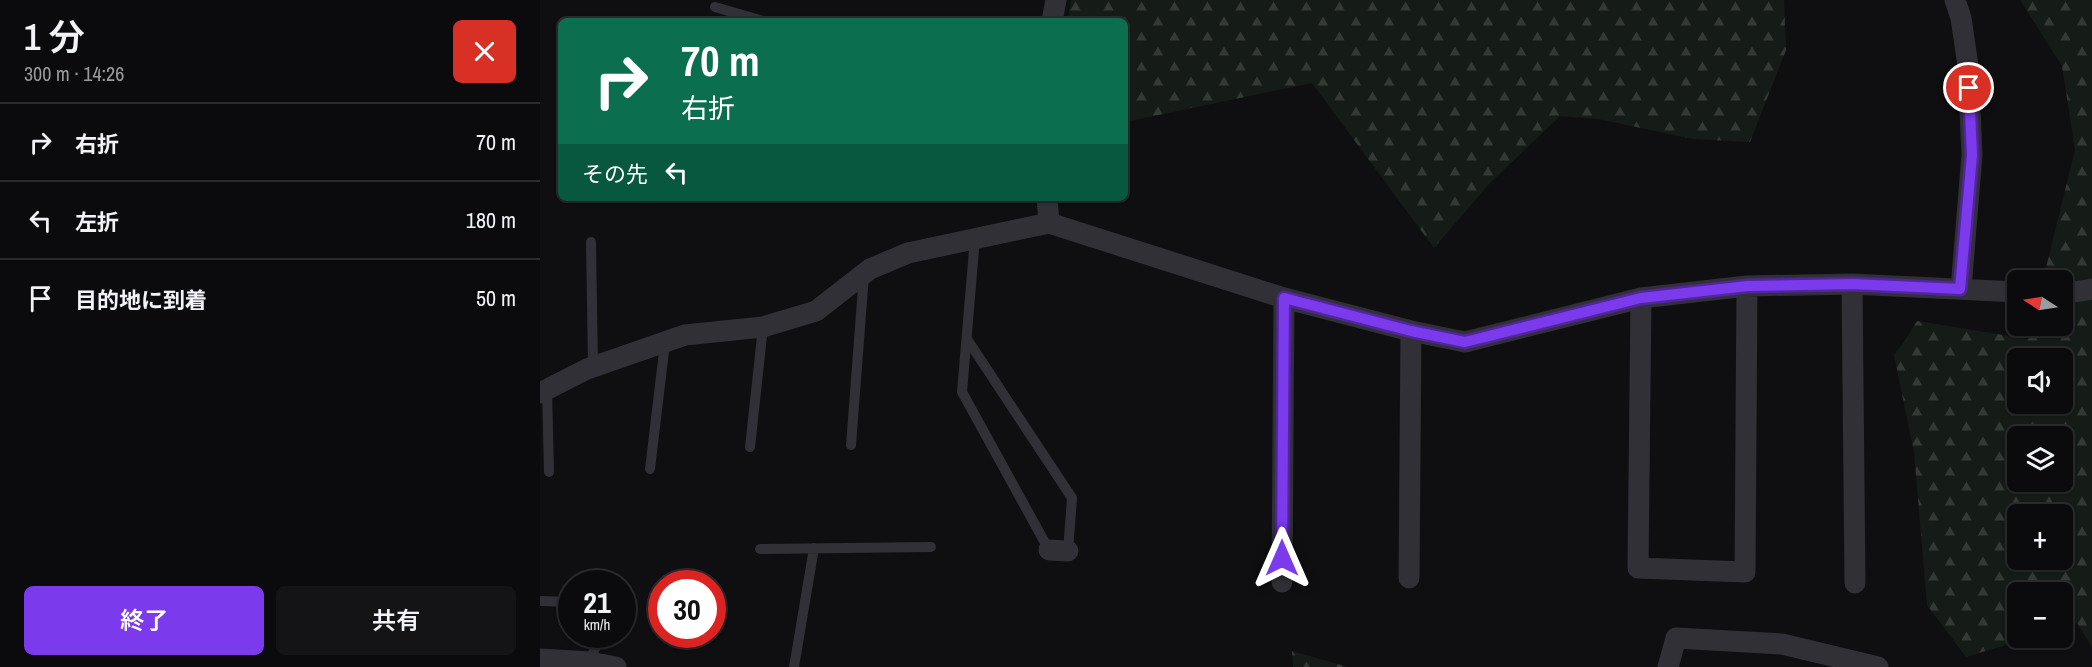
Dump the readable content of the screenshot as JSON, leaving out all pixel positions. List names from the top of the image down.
{
  "north": "left",
  "page": {
    "heading": ["1 分", "300 m · 14:26"],
    "turn": ["70 m", "右折"],
    "list": [
      {
        "name": "右折",
        "value": "70 m"
      },
      {
        "name": "左折",
        "value": "180 m"
      },
      {
        "name": "目的地に到着",
        "value": "50 m"
      }
    ],
    "then": "その先",
    "map_buttons": ["+", "−"],
    "speed": "21 km/h",
    "limit": "30",
    "buttons": ["終了", "共有"]
  }
}
